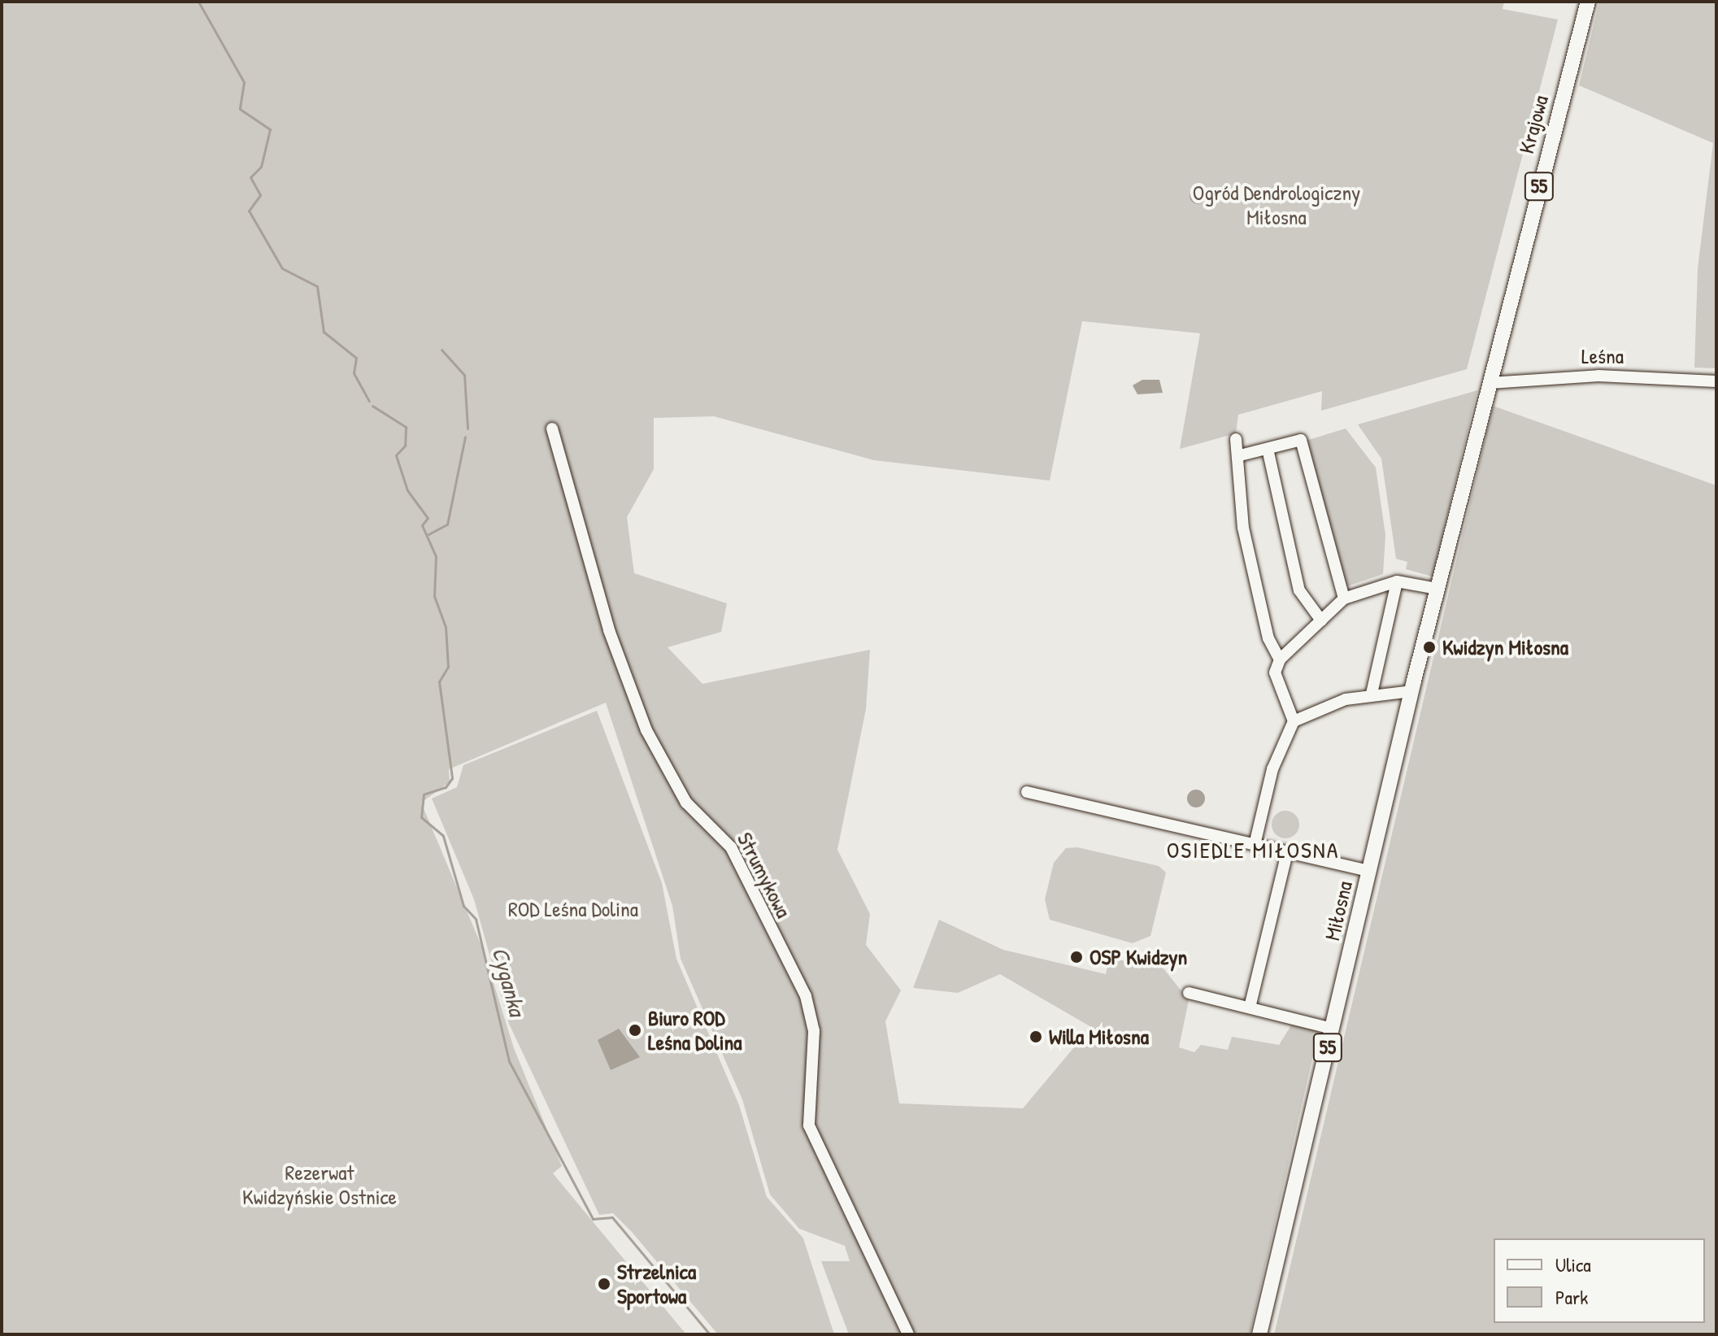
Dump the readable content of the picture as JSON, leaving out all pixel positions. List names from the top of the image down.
{
  "streets": {
    "main road": ["Krajowa", "55", "Miłosna"],
    "street": ["Leśna", "Strumykowa"]
  },
  "crossings": [
    ["Krajowa", "Leśna"],
    ["Krajowa", "Miłosna"],
    ["Leśna", "Miłosna"]
  ],
  "districts": ["OSIEDLE MIŁOSNA"],
  "water": ["Cyganka"],
  "parks": ["Ogród Dendrologiczny Miłosna", "ROD Leśna Dolina", "Rezerwat Kwidzyńskie Ostnice"],
  "places": [
    "Kwidzyn Miłosna",
    "OSP Kwidzyn",
    "Biuro ROD Leśna Dolina",
    "Willa Miłosna",
    "Strzelnica Sportowa"
  ],
  "legend": ["Ulica", "Park"]
}
